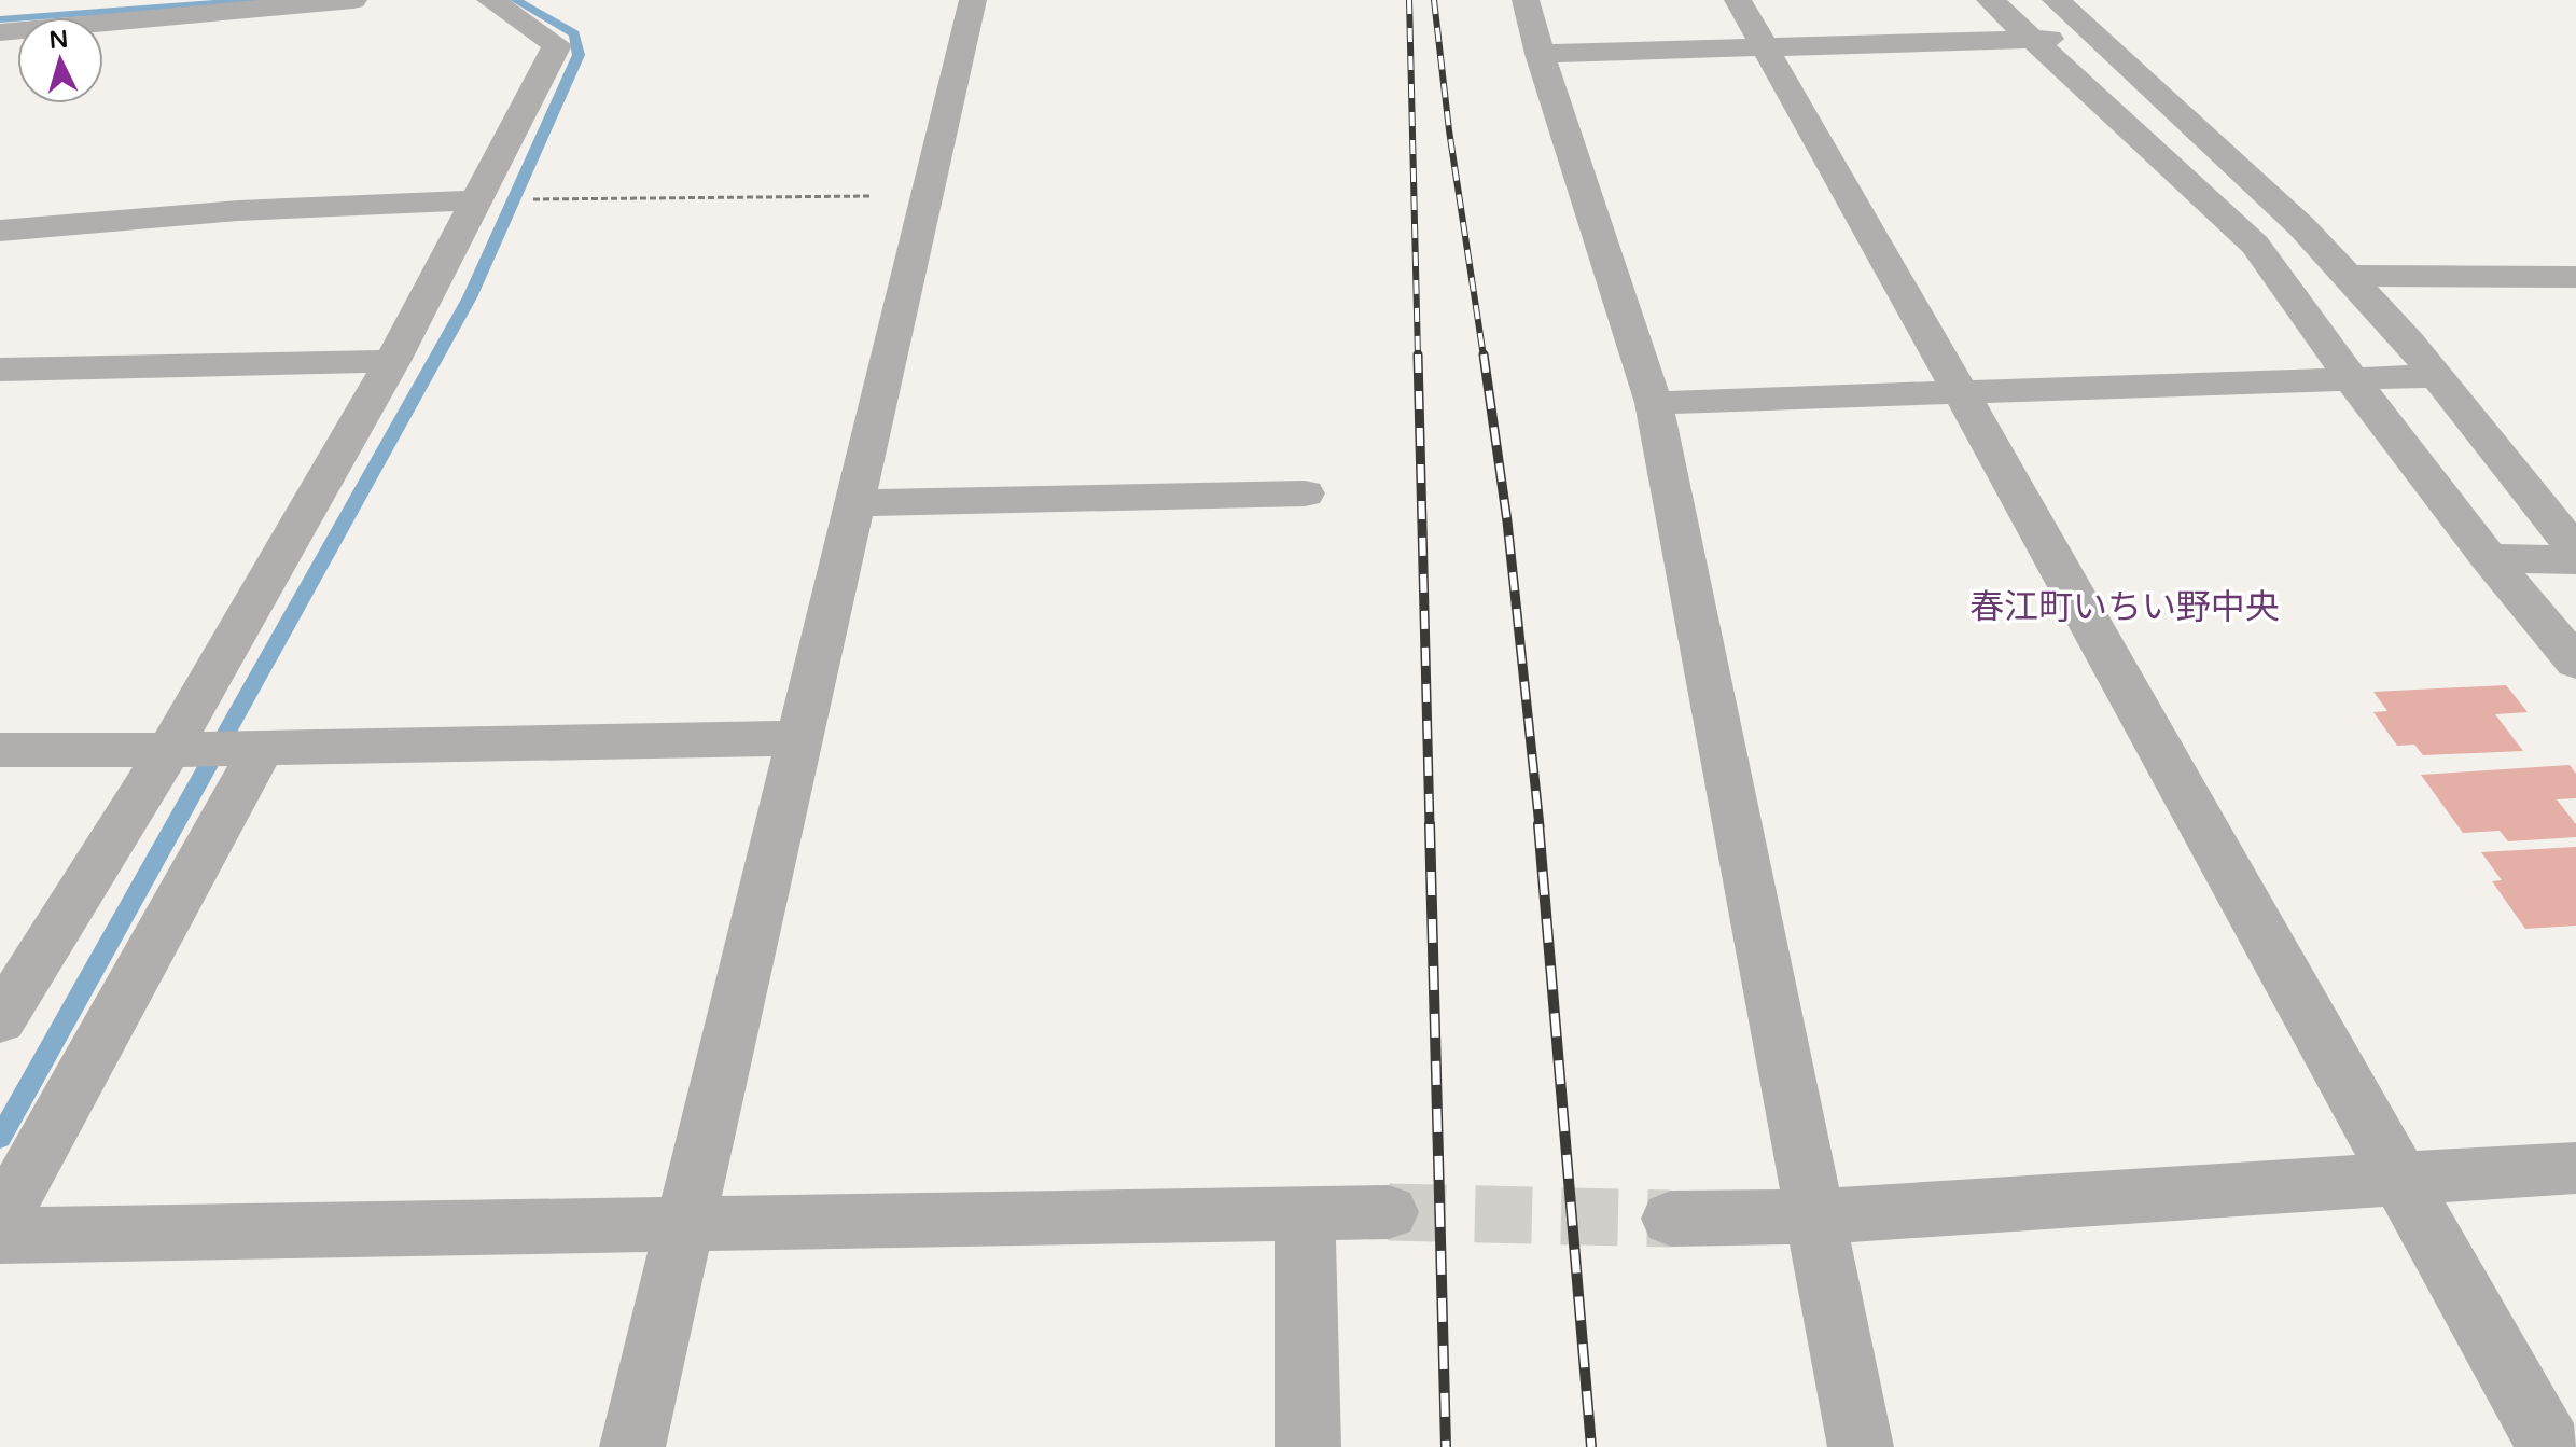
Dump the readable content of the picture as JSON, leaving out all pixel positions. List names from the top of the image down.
{
  "districts": ["春江町いちい野中央"],
  "north": "top"
}
